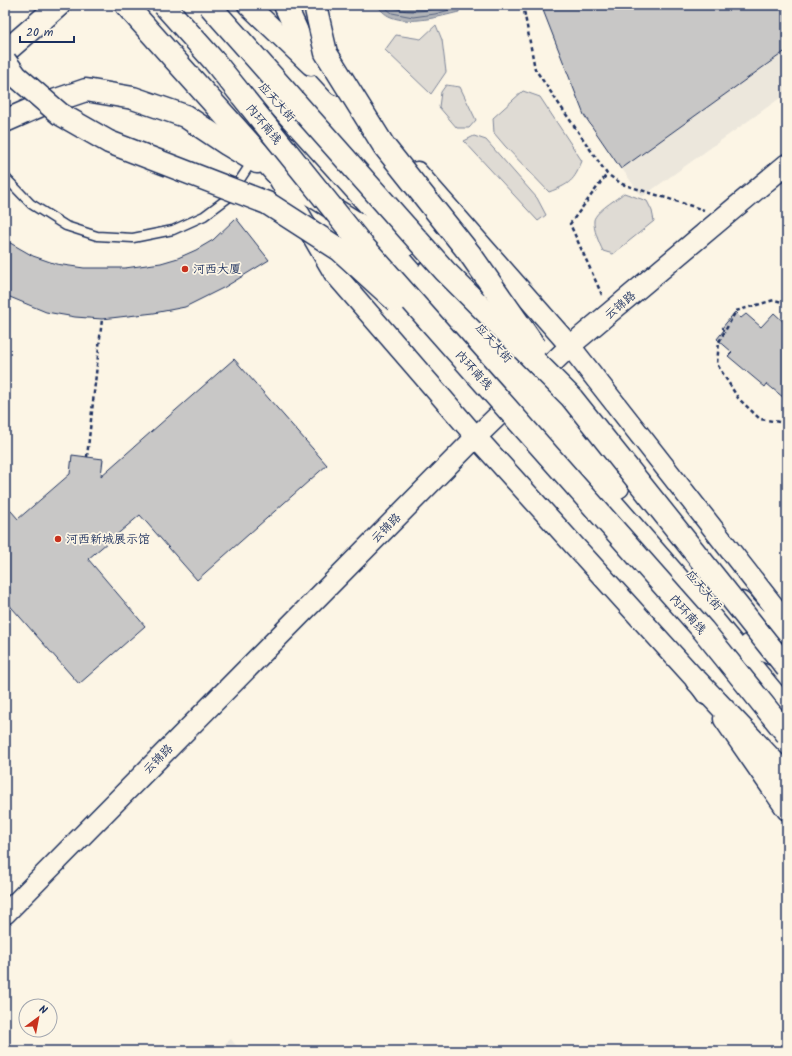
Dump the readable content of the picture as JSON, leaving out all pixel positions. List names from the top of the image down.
{
  "streets": {
    "main road": ["应天大街", "内环南线"],
    "street": ["云锦路"]
  },
  "crossings": [
    ["应天大街", "云锦路"]
  ],
  "places": ["河西大厦", "河西新城展示馆"],
  "scale_bar": "20 m",
  "north": "top right"
}
